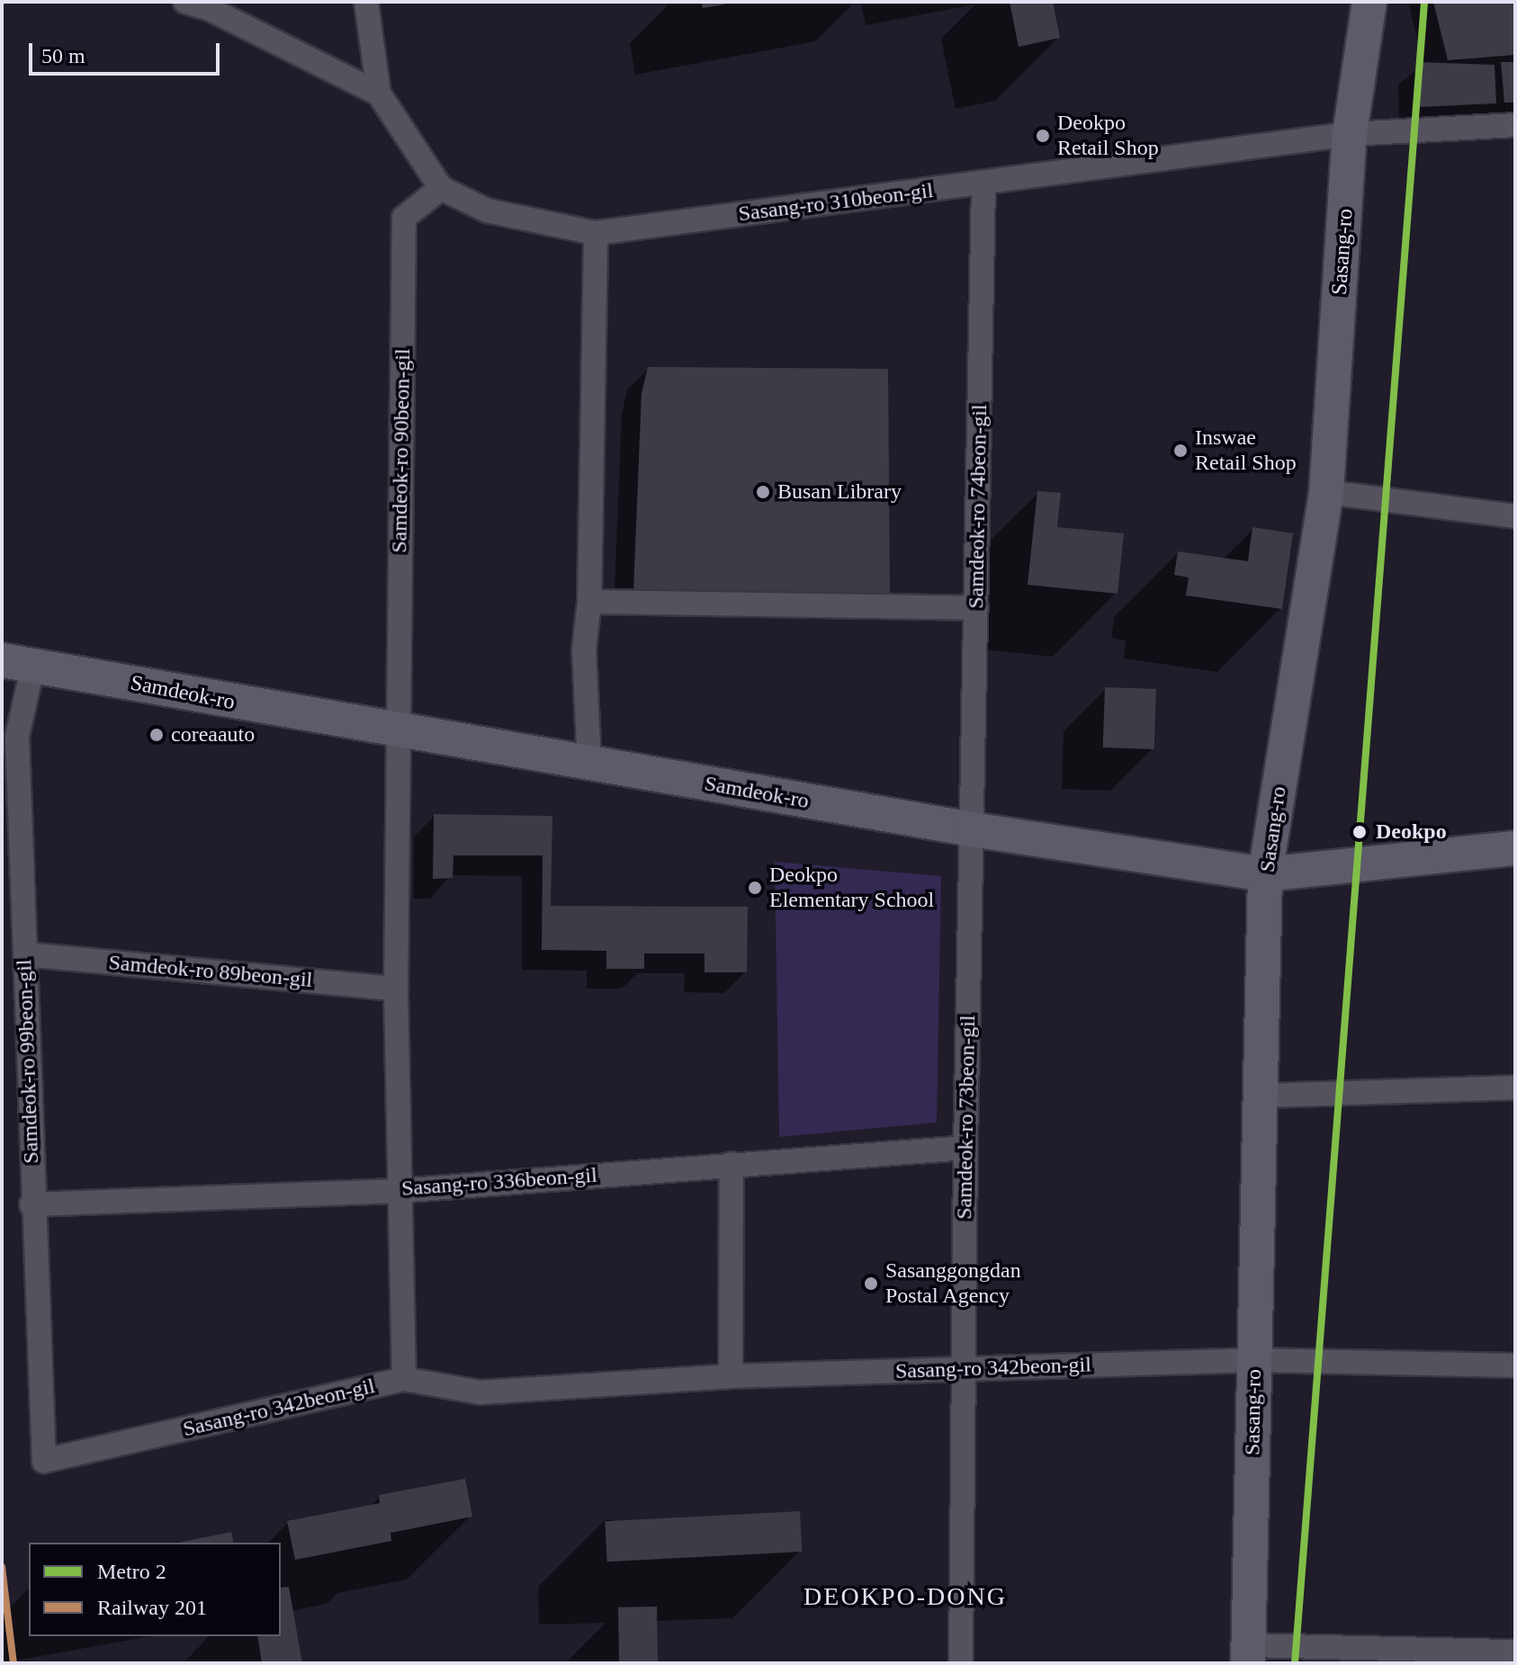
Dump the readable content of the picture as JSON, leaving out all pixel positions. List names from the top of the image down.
{
  "streets": {
    "main road": ["Sasang-ro", "Samdeok-ro"],
    "street": [
      "Sasang-ro 310beon-gil",
      "Samdeok-ro 90beon-gil",
      "Samdeok-ro 74beon-gil",
      "Samdeok-ro 89beon-gil",
      "Samdeok-ro 99beon-gil",
      "Samdeok-ro 73beon-gil",
      "Sasang-ro 336beon-gil",
      "Sasang-ro 342beon-gil"
    ]
  },
  "crossings": [
    ["Sasang-ro 310beon-gil", "Sasang-ro"],
    ["Sasang-ro 310beon-gil", "Samdeok-ro 90beon-gil"],
    ["Sasang-ro 310beon-gil", "Samdeok-ro 74beon-gil"],
    ["Sasang-ro", "Samdeok-ro"],
    ["Sasang-ro", "Sasang-ro 342beon-gil"],
    ["Samdeok-ro 90beon-gil", "Samdeok-ro"],
    ["Samdeok-ro 74beon-gil", "Samdeok-ro"],
    ["Samdeok-ro 74beon-gil", "Samdeok-ro 73beon-gil"],
    ["Samdeok-ro", "Samdeok-ro 99beon-gil"],
    ["Samdeok-ro", "Samdeok-ro 73beon-gil"],
    ["Samdeok-ro 89beon-gil", "Samdeok-ro 99beon-gil"],
    ["Samdeok-ro 99beon-gil", "Sasang-ro 336beon-gil"],
    ["Samdeok-ro 99beon-gil", "Sasang-ro 342beon-gil"],
    ["Samdeok-ro 73beon-gil", "Sasang-ro 336beon-gil"],
    ["Samdeok-ro 73beon-gil", "Sasang-ro 342beon-gil"]
  ],
  "districts": ["DEOKPO-DONG"],
  "places": [
    "Deokpo Retail Shop",
    "Inswae Retail Shop",
    "Busan Library",
    "coreaauto",
    "Deokpo",
    "Deokpo Elementary School",
    "Sasanggongdan Postal Agency"
  ],
  "lines": ["metro line 2", "rail line 201"],
  "legend": ["Metro 2", "Railway 201"],
  "scale_bar": "50 m"
}
